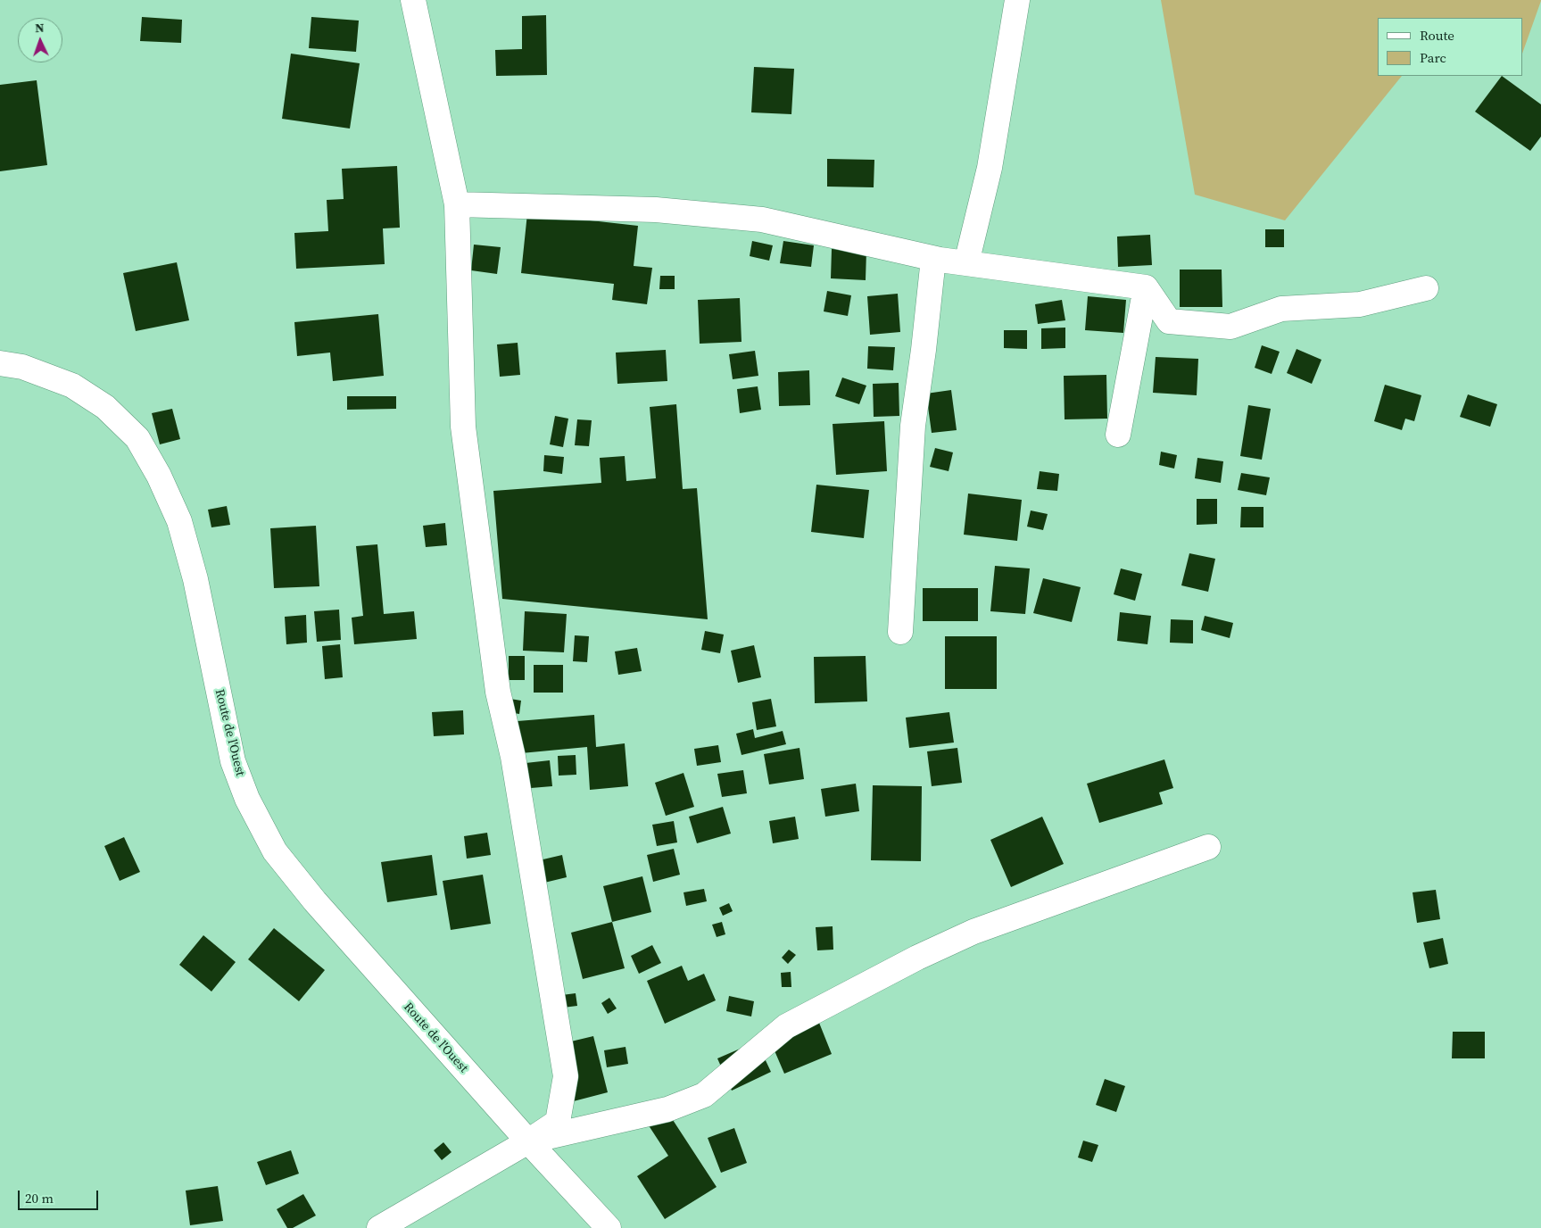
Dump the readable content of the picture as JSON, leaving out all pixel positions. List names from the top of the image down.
{
  "streets": {
    "street": ["Route de l'Ouest"]
  },
  "legend": ["Route", "Parc"],
  "scale_bar": "20 m",
  "north": "top"
}
